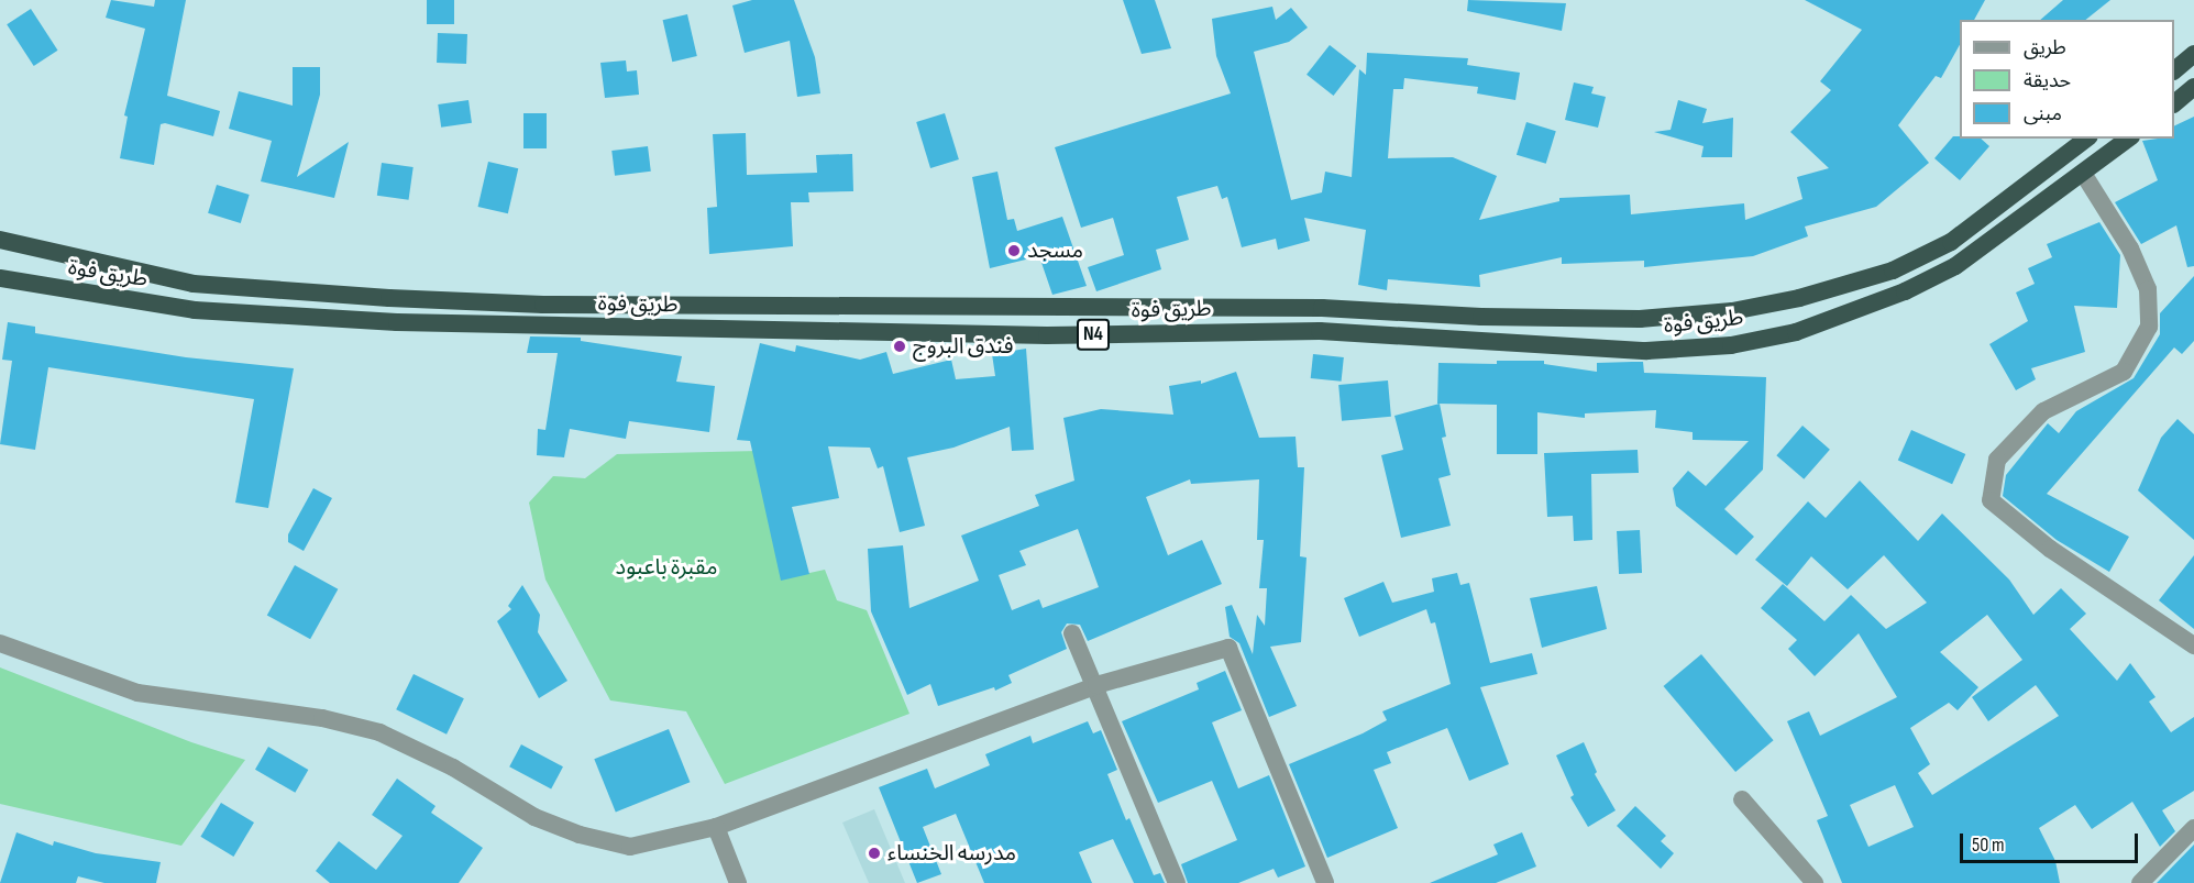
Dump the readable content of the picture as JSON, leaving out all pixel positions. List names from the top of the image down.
{
  "streets": {
    "highway": ["طريق فوة", "N4"]
  },
  "parks": ["مقبرة باعبود"],
  "places": ["مسجد", "فندق البروج", "مدرسه الخنساء"],
  "legend": ["طريق", "حديقة", "مبنى"],
  "scale_bar": "50 m"
}
